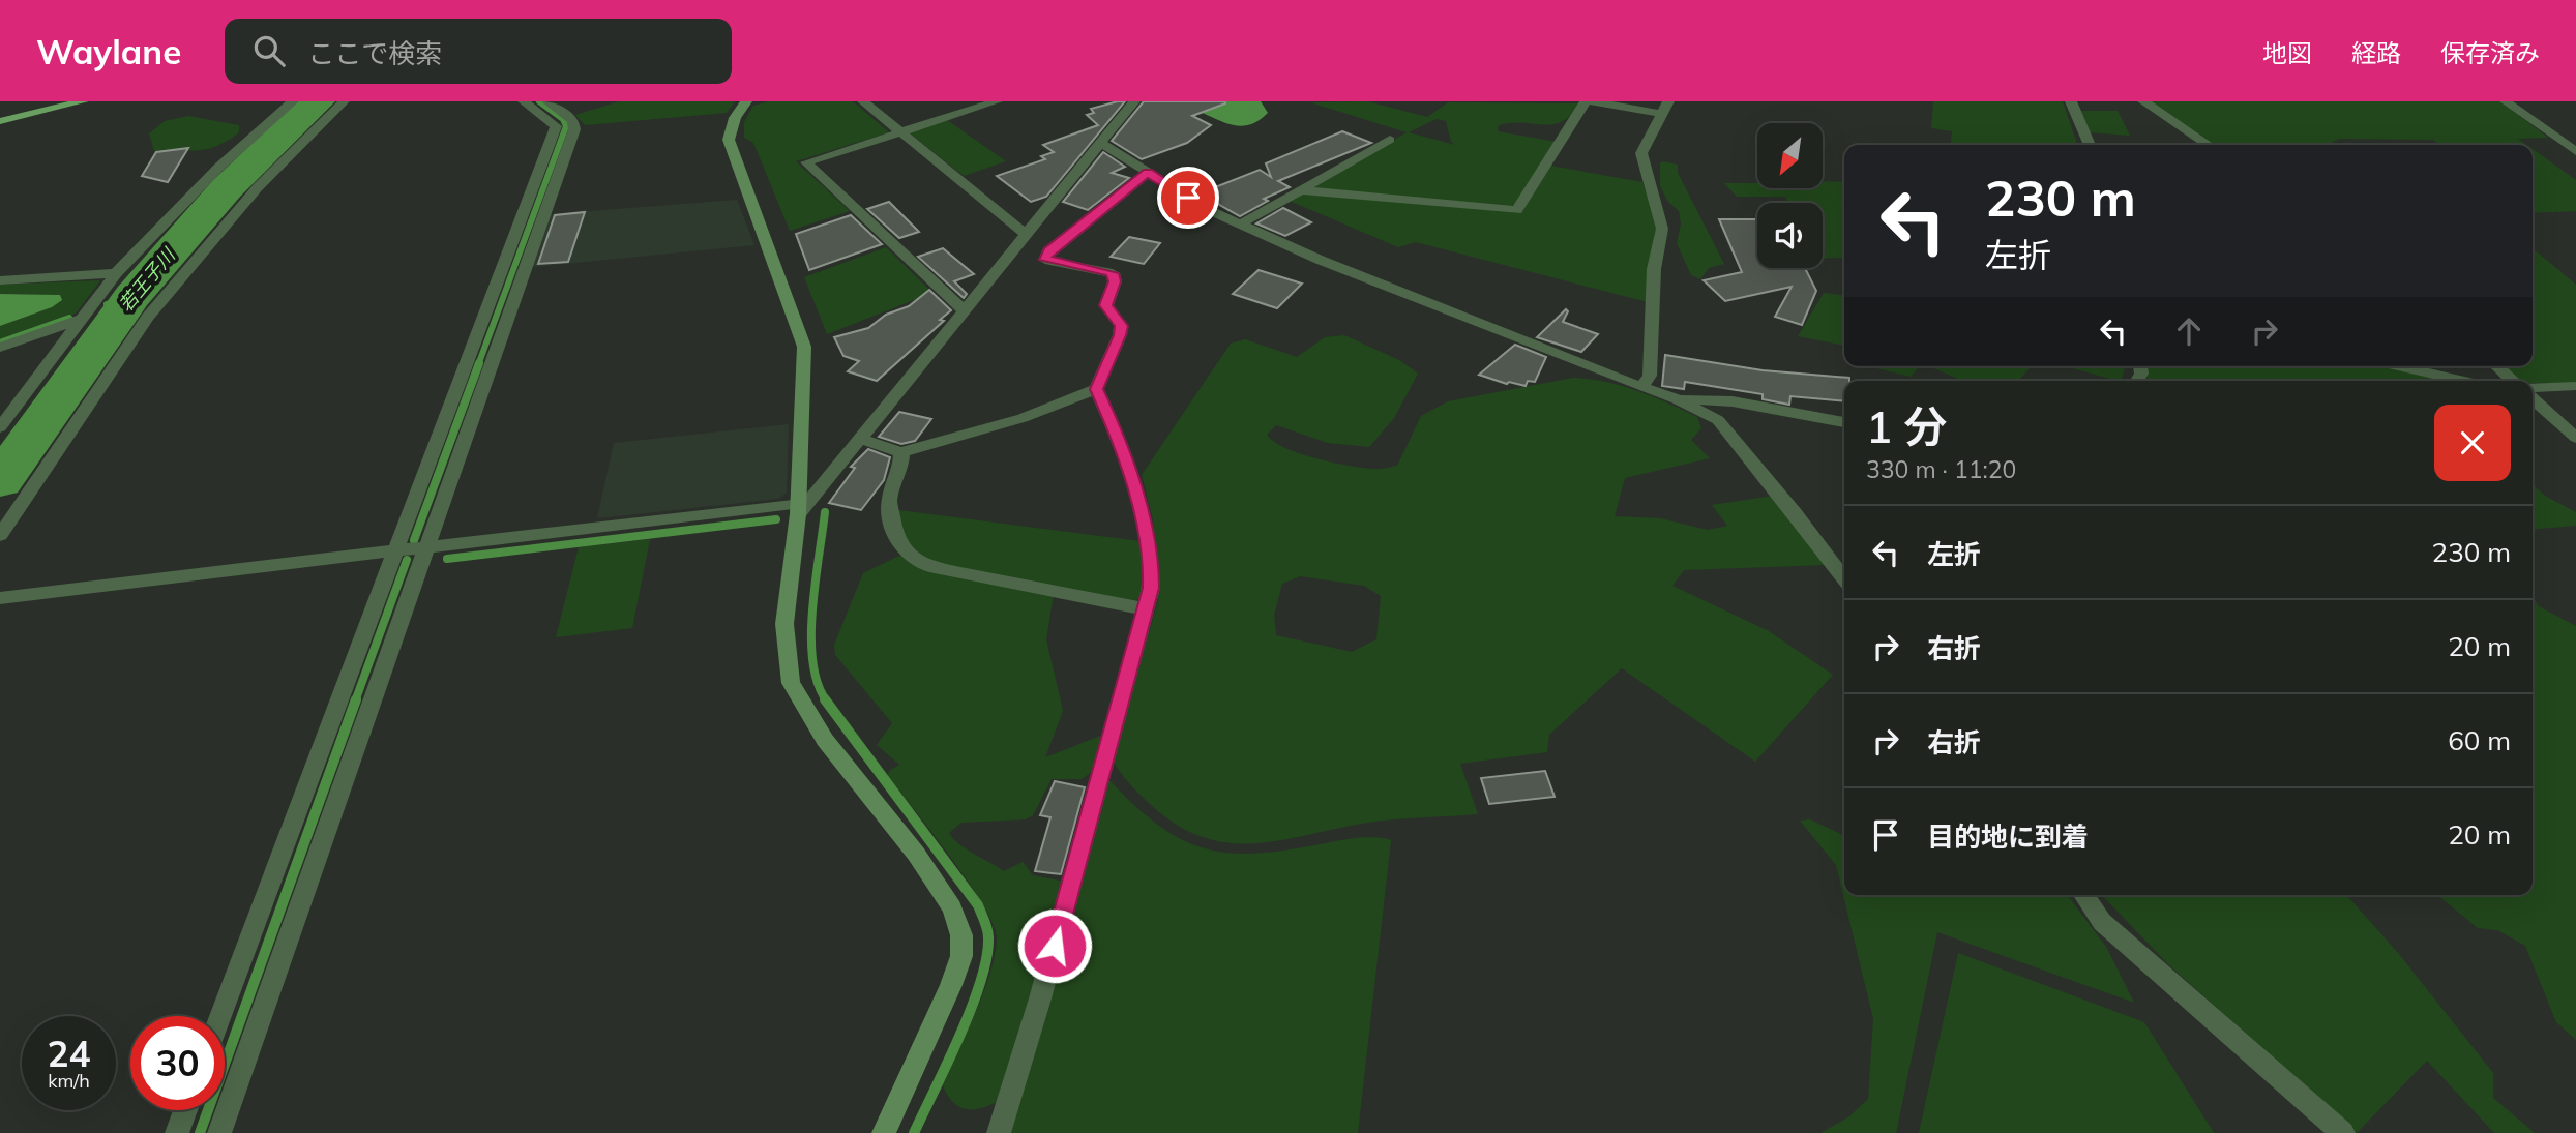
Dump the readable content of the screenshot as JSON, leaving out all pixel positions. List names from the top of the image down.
{
  "water": ["若王子川"],
  "north": "bottom left",
  "page": {
    "header": "Waylane",
    "search": "ここで検索",
    "nav": ["地図", "経路", "保存済み"],
    "turn": ["230 m", "左折"],
    "heading": ["1 分", "330 m · 11:20"],
    "list": [
      {
        "name": "左折",
        "value": "230 m"
      },
      {
        "name": "右折",
        "value": "20 m"
      },
      {
        "name": "右折",
        "value": "60 m"
      },
      {
        "name": "目的地に到着",
        "value": "20 m"
      }
    ],
    "speed": "24 km/h",
    "limit": "30"
  }
}
